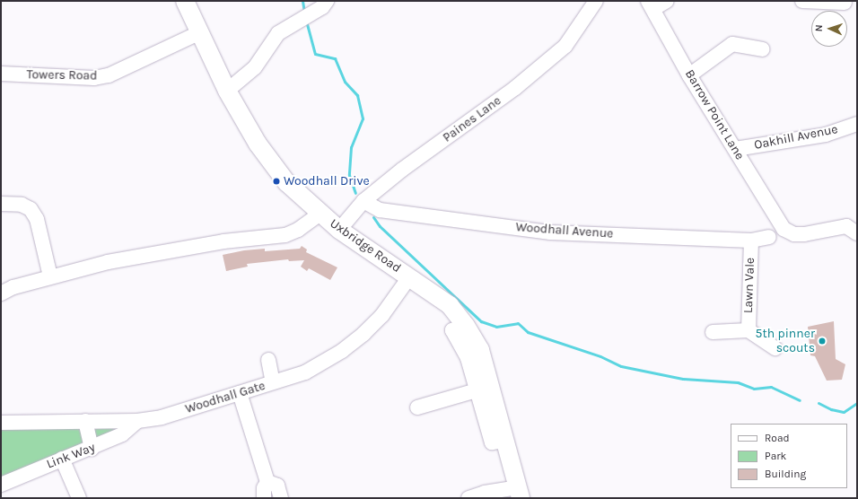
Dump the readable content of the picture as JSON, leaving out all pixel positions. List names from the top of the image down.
{
  "streets": {
    "main road": ["Uxbridge Road"],
    "street": [
      "Towers Road",
      "Barrow Point Lane",
      "Paines Lane",
      "Oakhill Avenue",
      "Woodhall Avenue",
      "Lawn Vale",
      "Woodhall Gate",
      "Link Way"
    ]
  },
  "crossings": [
    ["Towers Road", "Uxbridge Road"],
    ["Barrow Point Lane", "Oakhill Avenue"],
    ["Paines Lane", "Woodhall Avenue"],
    ["Paines Lane", "Uxbridge Road"],
    ["Woodhall Avenue", "Lawn Vale"],
    ["Uxbridge Road", "Woodhall Gate"],
    ["Woodhall Gate", "Link Way"]
  ],
  "places": ["Woodhall Drive", "5th pinner scouts"],
  "legend": ["Road", "Park", "Building"],
  "north": "left"
}
